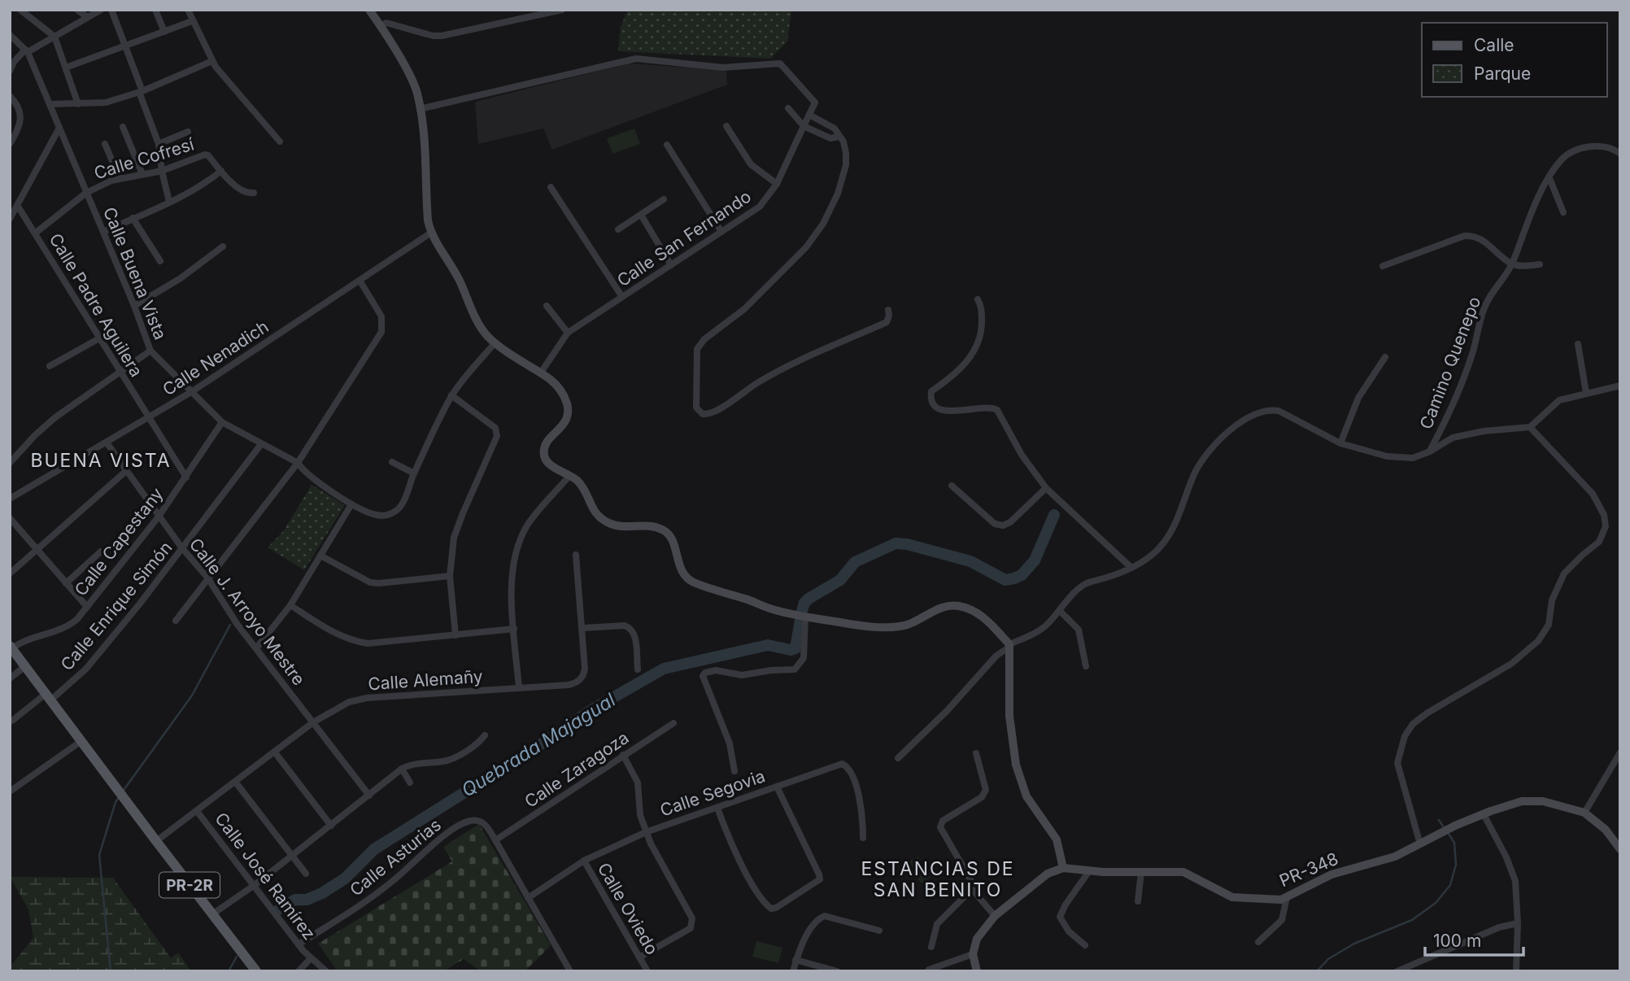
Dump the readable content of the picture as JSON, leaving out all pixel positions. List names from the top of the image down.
{
  "streets": {
    "main road": ["PR-2R"],
    "street": [
      "Calle Cofresí",
      "Calle San Fernando",
      "Calle Buena Vista",
      "Calle Padre Aguilera",
      "Calle Nenadich",
      "Camino Quenepo",
      "Calle Capestany",
      "Calle Enrique Simón",
      "Calle J. Arroyo Mestre",
      "Calle Alemañy",
      "Calle Zaragoza",
      "Calle Segovia",
      "Calle Asturias",
      "PR-348",
      "Calle José Ramírez",
      "Calle Oviedo"
    ]
  },
  "crossings": [
    ["Calle Cofresí", "Calle Buena Vista"],
    ["Calle Cofresí", "Calle Padre Aguilera"],
    ["Calle Buena Vista", "Calle Nenadich"],
    ["Calle Buena Vista", "Calle Capestany"],
    ["Calle Buena Vista", "Calle Enrique Simón"],
    ["Calle Padre Aguilera", "Calle Nenadich"],
    ["Calle Padre Aguilera", "Calle Capestany"],
    ["Calle Nenadich", "Calle J. Arroyo Mestre"],
    ["Calle Capestany", "Calle J. Arroyo Mestre"],
    ["Calle Capestany", "PR-2R"],
    ["Calle Enrique Simón", "Calle J. Arroyo Mestre"],
    ["Calle Enrique Simón", "PR-2R"],
    ["Calle J. Arroyo Mestre", "Calle Alemañy"],
    ["Calle Alemañy", "Calle José Ramírez"],
    ["Calle Alemañy", "PR-2R"],
    ["Calle Zaragoza", "Calle Asturias"],
    ["Calle Segovia", "Calle Asturias"],
    ["Calle Segovia", "Calle Oviedo"],
    ["Calle Asturias", "Calle José Ramírez"]
  ],
  "districts": ["BUENA VISTA", "ESTANCIAS DE SAN BENITO"],
  "water": ["Quebrada Majagual"],
  "legend": ["Calle", "Parque"],
  "scale_bar": "100 m"
}
